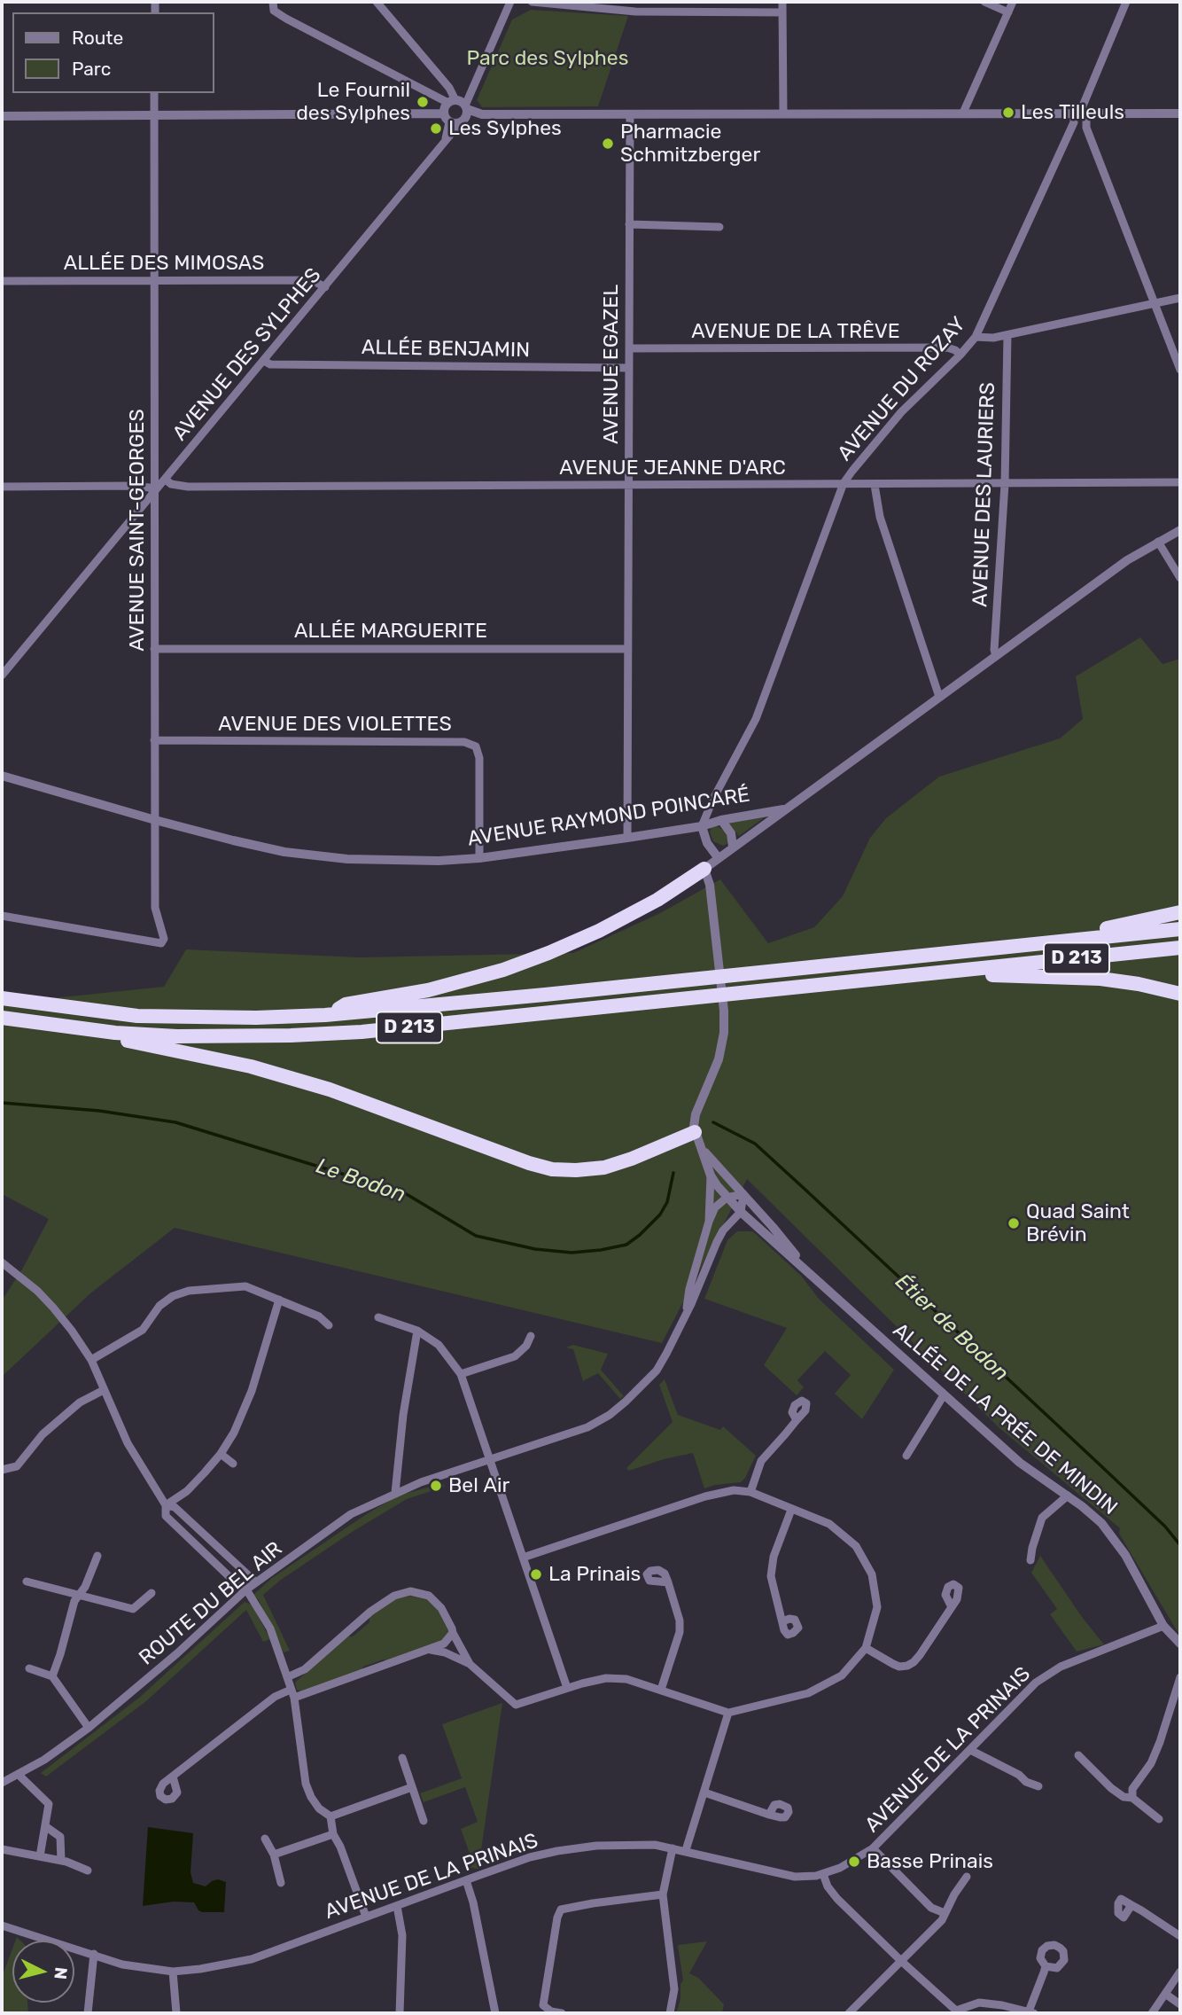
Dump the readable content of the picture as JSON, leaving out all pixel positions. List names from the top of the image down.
{
  "streets": {
    "highway": ["D 213"],
    "street": [
      "ALLÉE DES MIMOSAS",
      "AVENUE DE LA TRÊVE",
      "ALLÉE BENJAMIN",
      "AVENUE DES SYLPHES",
      "AVENUE EGAZEL",
      "AVENUE DU ROZAY",
      "AVENUE JEANNE D'ARC",
      "AVENUE DES LAURIERS",
      "AVENUE SAINT-GEORGES",
      "ALLÉE MARGUERITE",
      "AVENUE DES VIOLETTES",
      "AVENUE RAYMOND POINCARÉ",
      "ALLÉE DE LA PRÉE DE MINDIN",
      "ROUTE DU BEL AIR",
      "AVENUE DE LA PRINAIS"
    ]
  },
  "crossings": [
    ["ALLÉE DES MIMOSAS", "AVENUE DES SYLPHES"],
    ["ALLÉE DES MIMOSAS", "AVENUE SAINT-GEORGES"],
    ["AVENUE DE LA TRÊVE", "AVENUE EGAZEL"],
    ["AVENUE DE LA TRÊVE", "AVENUE DU ROZAY"],
    ["ALLÉE BENJAMIN", "AVENUE DES SYLPHES"],
    ["ALLÉE BENJAMIN", "AVENUE EGAZEL"],
    ["AVENUE DES SYLPHES", "AVENUE JEANNE D'ARC"],
    ["AVENUE DES SYLPHES", "AVENUE SAINT-GEORGES"],
    ["AVENUE EGAZEL", "AVENUE JEANNE D'ARC"],
    ["AVENUE EGAZEL", "ALLÉE MARGUERITE"],
    ["AVENUE EGAZEL", "AVENUE RAYMOND POINCARÉ"],
    ["AVENUE DU ROZAY", "AVENUE JEANNE D'ARC"],
    ["AVENUE DU ROZAY", "AVENUE RAYMOND POINCARÉ"],
    ["AVENUE JEANNE D'ARC", "AVENUE DES LAURIERS"],
    ["AVENUE DES LAURIERS", "AVENUE RAYMOND POINCARÉ"],
    ["AVENUE SAINT-GEORGES", "ALLÉE MARGUERITE"],
    ["AVENUE SAINT-GEORGES", "AVENUE DES VIOLETTES"],
    ["AVENUE SAINT-GEORGES", "AVENUE RAYMOND POINCARÉ"],
    ["AVENUE DES VIOLETTES", "AVENUE RAYMOND POINCARÉ"],
    ["ALLÉE DE LA PRÉE DE MINDIN", "AVENUE DE LA PRINAIS"]
  ],
  "water": ["Le Bodon", "Étier de Bodon"],
  "parks": ["Parc des Sylphes"],
  "places": [
    "Le Fournil des Sylphes",
    "Les Tilleuls",
    "Les Sylphes",
    "Pharmacie Schmitzberger",
    "Quad Saint Brévin",
    "Bel Air",
    "La Prinais",
    "Basse Prinais"
  ],
  "legend": ["Route", "Parc"],
  "north": "right"
}
